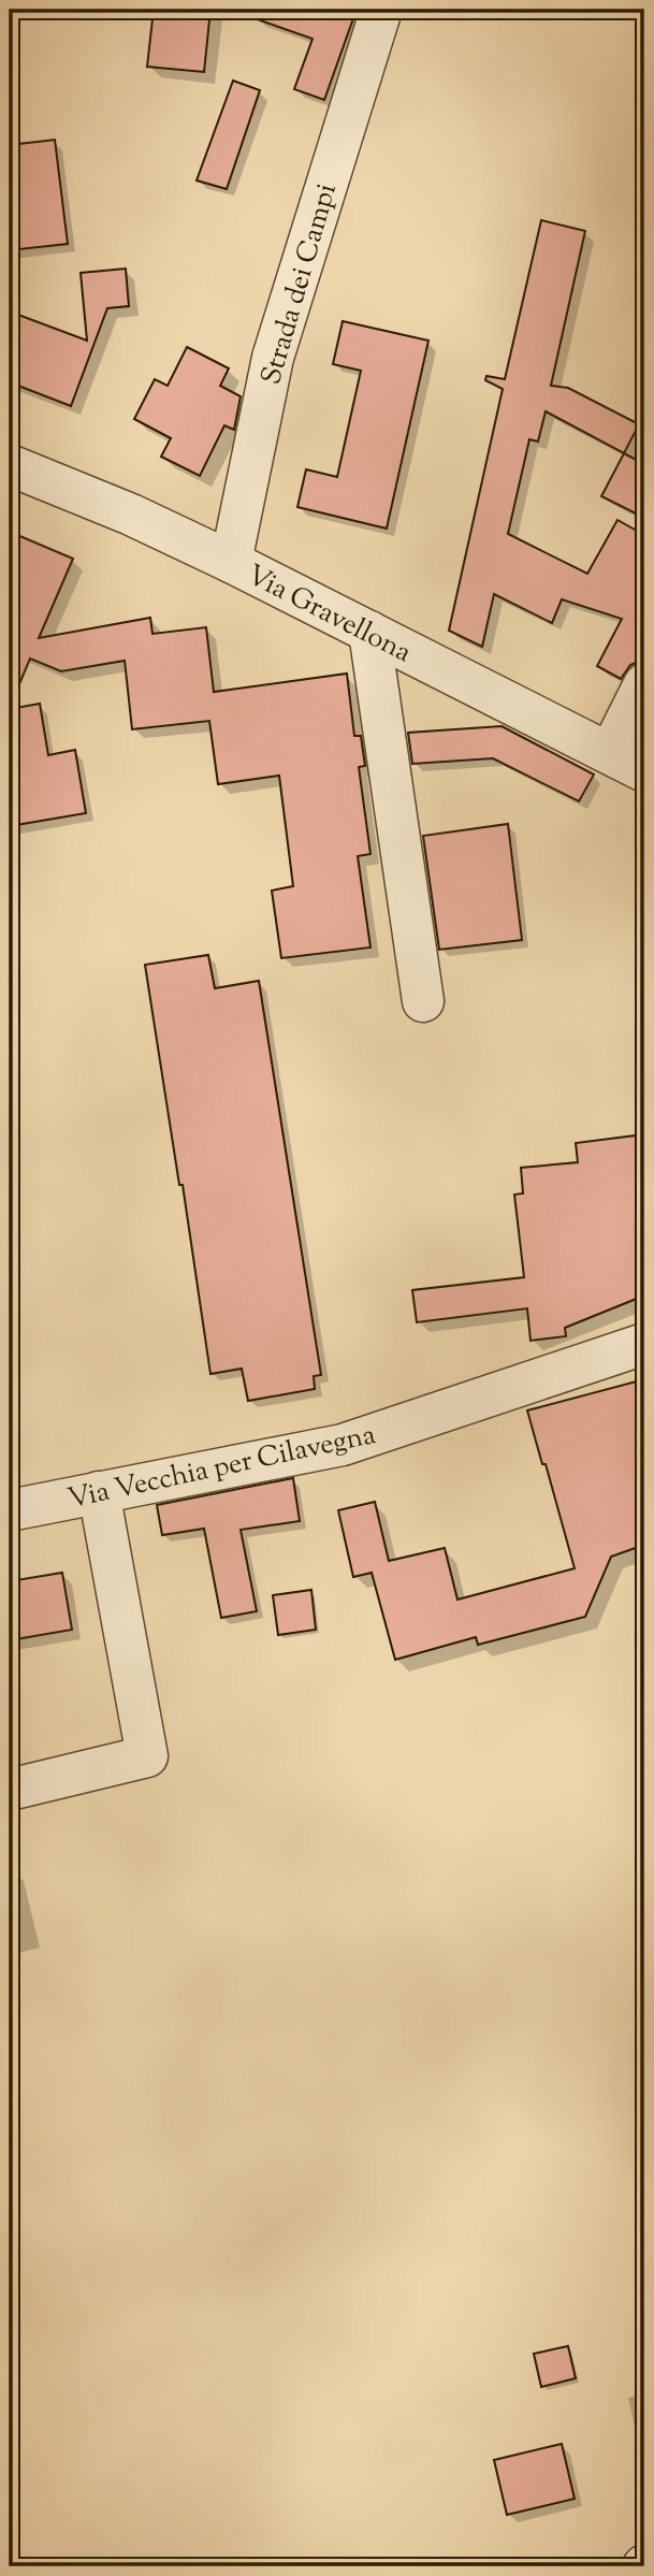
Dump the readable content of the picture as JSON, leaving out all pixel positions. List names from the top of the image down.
{
  "streets": {
    "street": ["Strada dei Campi", "Via Gravellona", "Via Vecchia per Cilavegna"]
  },
  "crossings": [
    ["Strada dei Campi", "Via Gravellona"]
  ]
}
